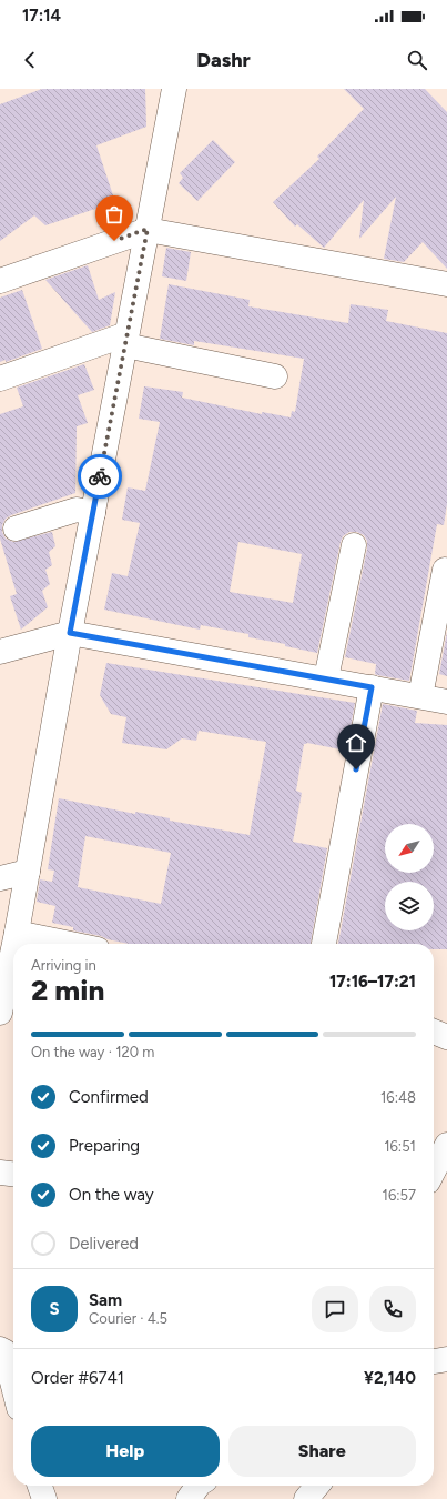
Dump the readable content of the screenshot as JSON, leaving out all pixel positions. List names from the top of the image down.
{
  "north": "bottom left",
  "page": {
    "status": "17:14",
    "header": "Dashr",
    "heading": ["2 min", "Arriving in", "17:16–17:21"],
    "panel": [
      "Sam",
      "Courier · 4.5",
      "Order #6741",
      "¥2,140"
    ],
    "bar": "On the way · 120 m",
    "list": [
      ["Confirmed", "16:48"],
      ["Preparing", "16:51"],
      ["On the way", "16:57"],
      "Delivered"
    ],
    "round": "S",
    "buttons": ["Help", "Share"]
  }
}
